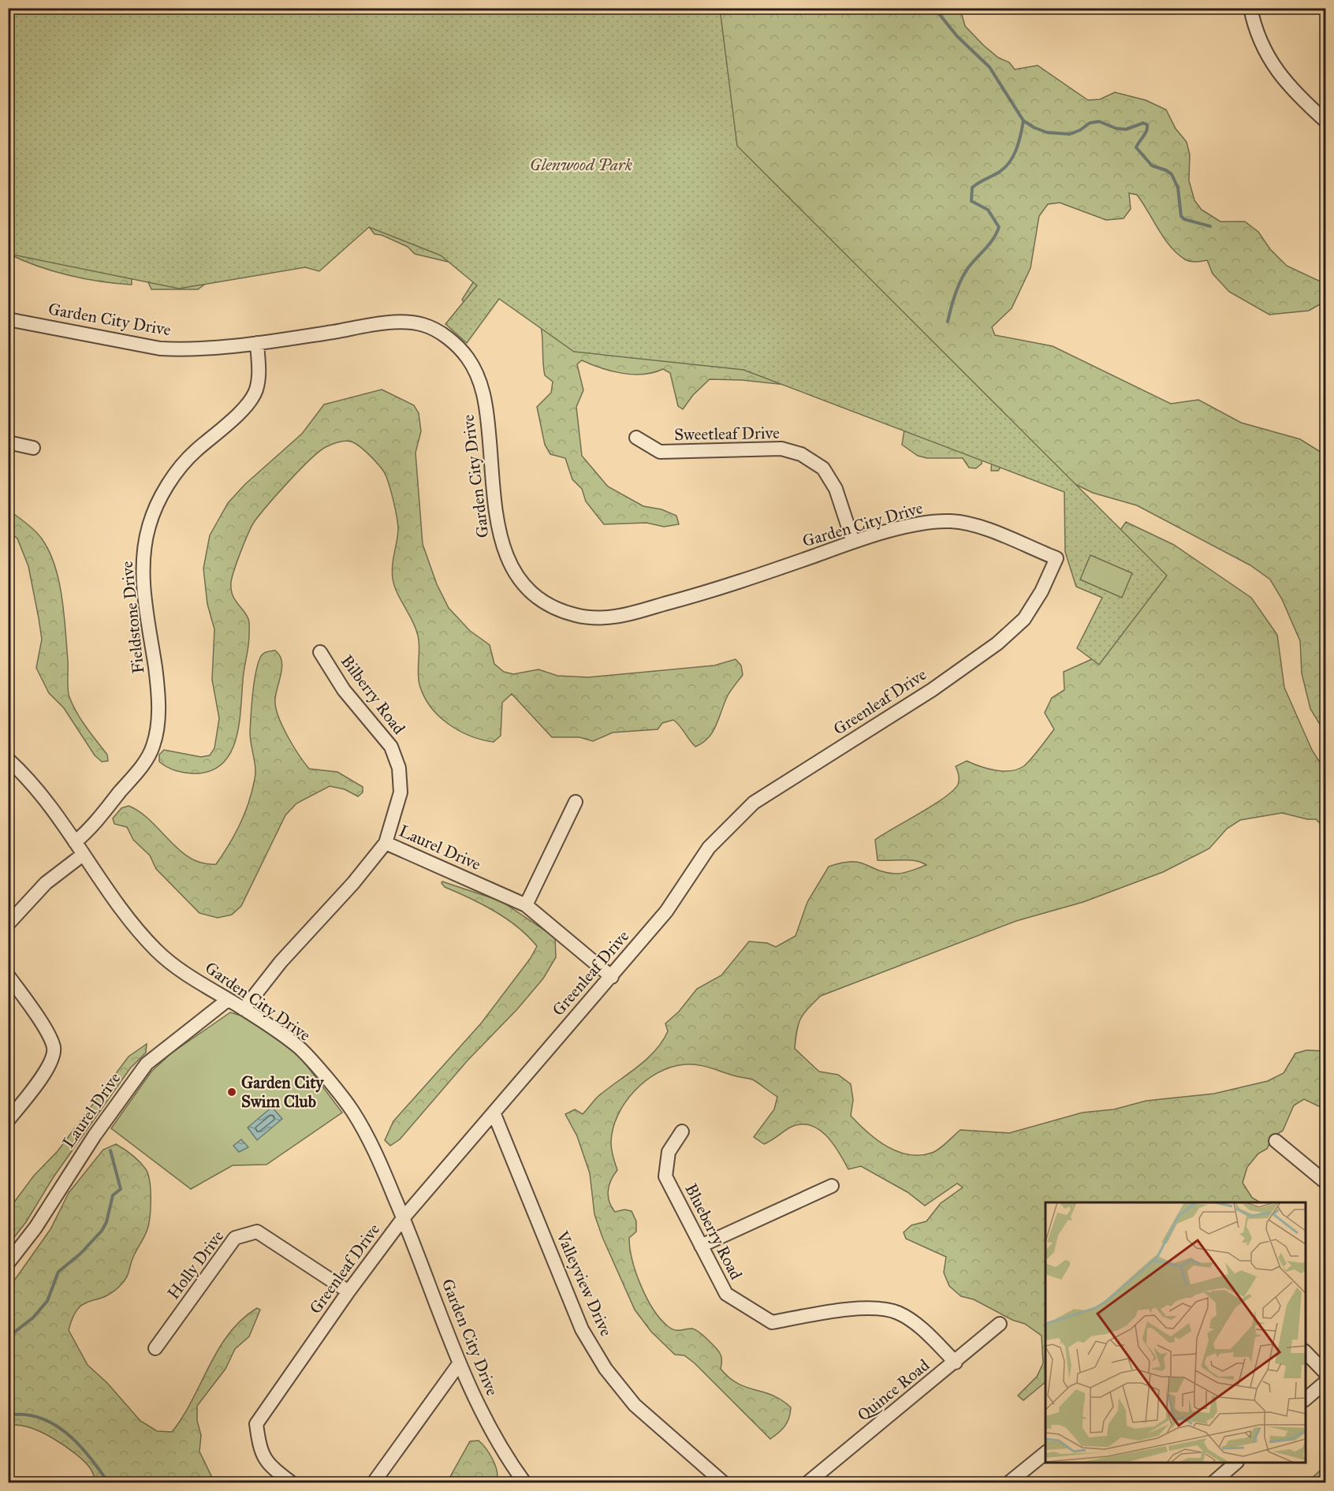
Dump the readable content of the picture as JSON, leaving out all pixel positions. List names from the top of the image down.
{
  "streets": {
    "street": [
      "Garden City Drive",
      "Sweetleaf Drive",
      "Fieldstone Drive",
      "Bilberry Road",
      "Greenleaf Drive",
      "Laurel Drive",
      "Blueberry Road",
      "Holly Drive",
      "Valleyview Drive",
      "Quince Road"
    ]
  },
  "crossings": [
    ["Garden City Drive", "Sweetleaf Drive"],
    ["Garden City Drive", "Fieldstone Drive"],
    ["Garden City Drive", "Greenleaf Drive"],
    ["Garden City Drive", "Laurel Drive"],
    ["Bilberry Road", "Laurel Drive"],
    ["Greenleaf Drive", "Laurel Drive"],
    ["Greenleaf Drive", "Holly Drive"],
    ["Greenleaf Drive", "Valleyview Drive"],
    ["Blueberry Road", "Quince Road"]
  ],
  "parks": ["Glenwood Park"],
  "places": ["Garden City Swim Club"]
}
